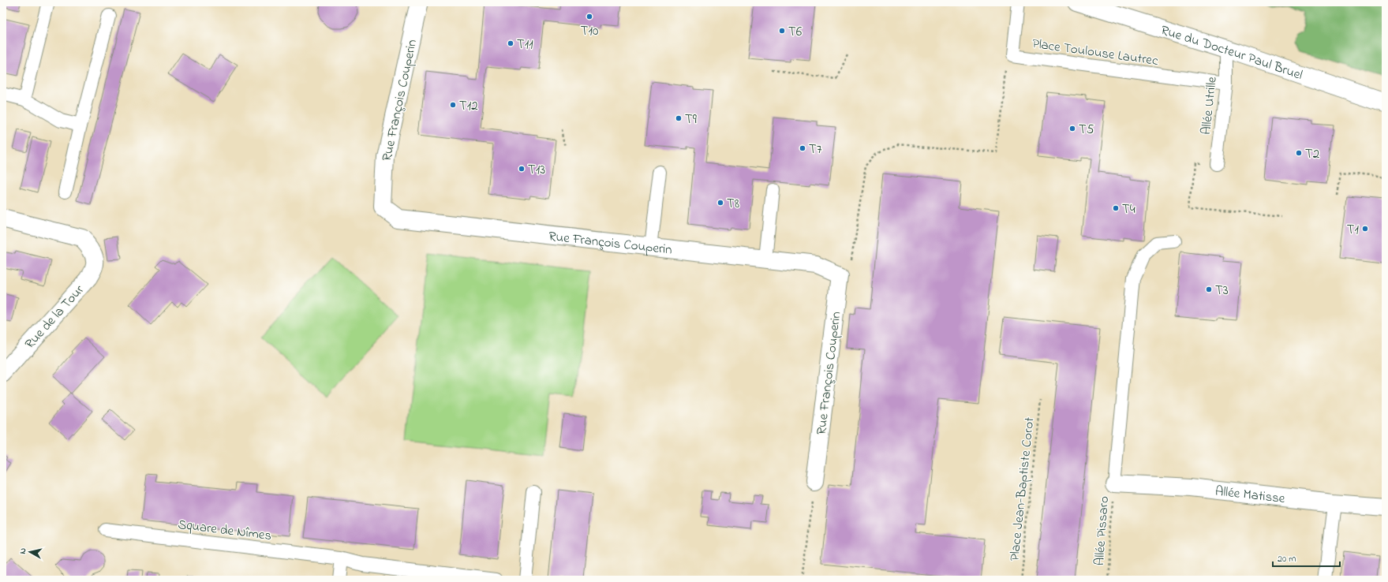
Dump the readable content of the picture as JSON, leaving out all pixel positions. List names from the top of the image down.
{
  "streets": {
    "street": [
      "Rue du Docteur Paul Bruel",
      "Rue François Couperin",
      "Rue de la Tour",
      "Allée Matisse"
    ],
    "lane": ["Place Toulouse Lautrec", "Allée Utrille", "Square de Nîmes"],
    "path": ["Place Jean-Baptiste Corot", "Allée Pissaro"]
  },
  "crossings": [
    ["Place Toulouse Lautrec", "Allée Utrille"],
    ["Rue du Docteur Paul Bruel", "Allée Utrille"],
    ["Allée Matisse", "Allée Pissaro"]
  ],
  "places": [
    "T10",
    "T6",
    "T11",
    "T12",
    "T9",
    "T5",
    "T7",
    "T2",
    "T13",
    "T8",
    "T4",
    "T1",
    "T3"
  ],
  "scale_bar": "20 m",
  "north": "left"
}
